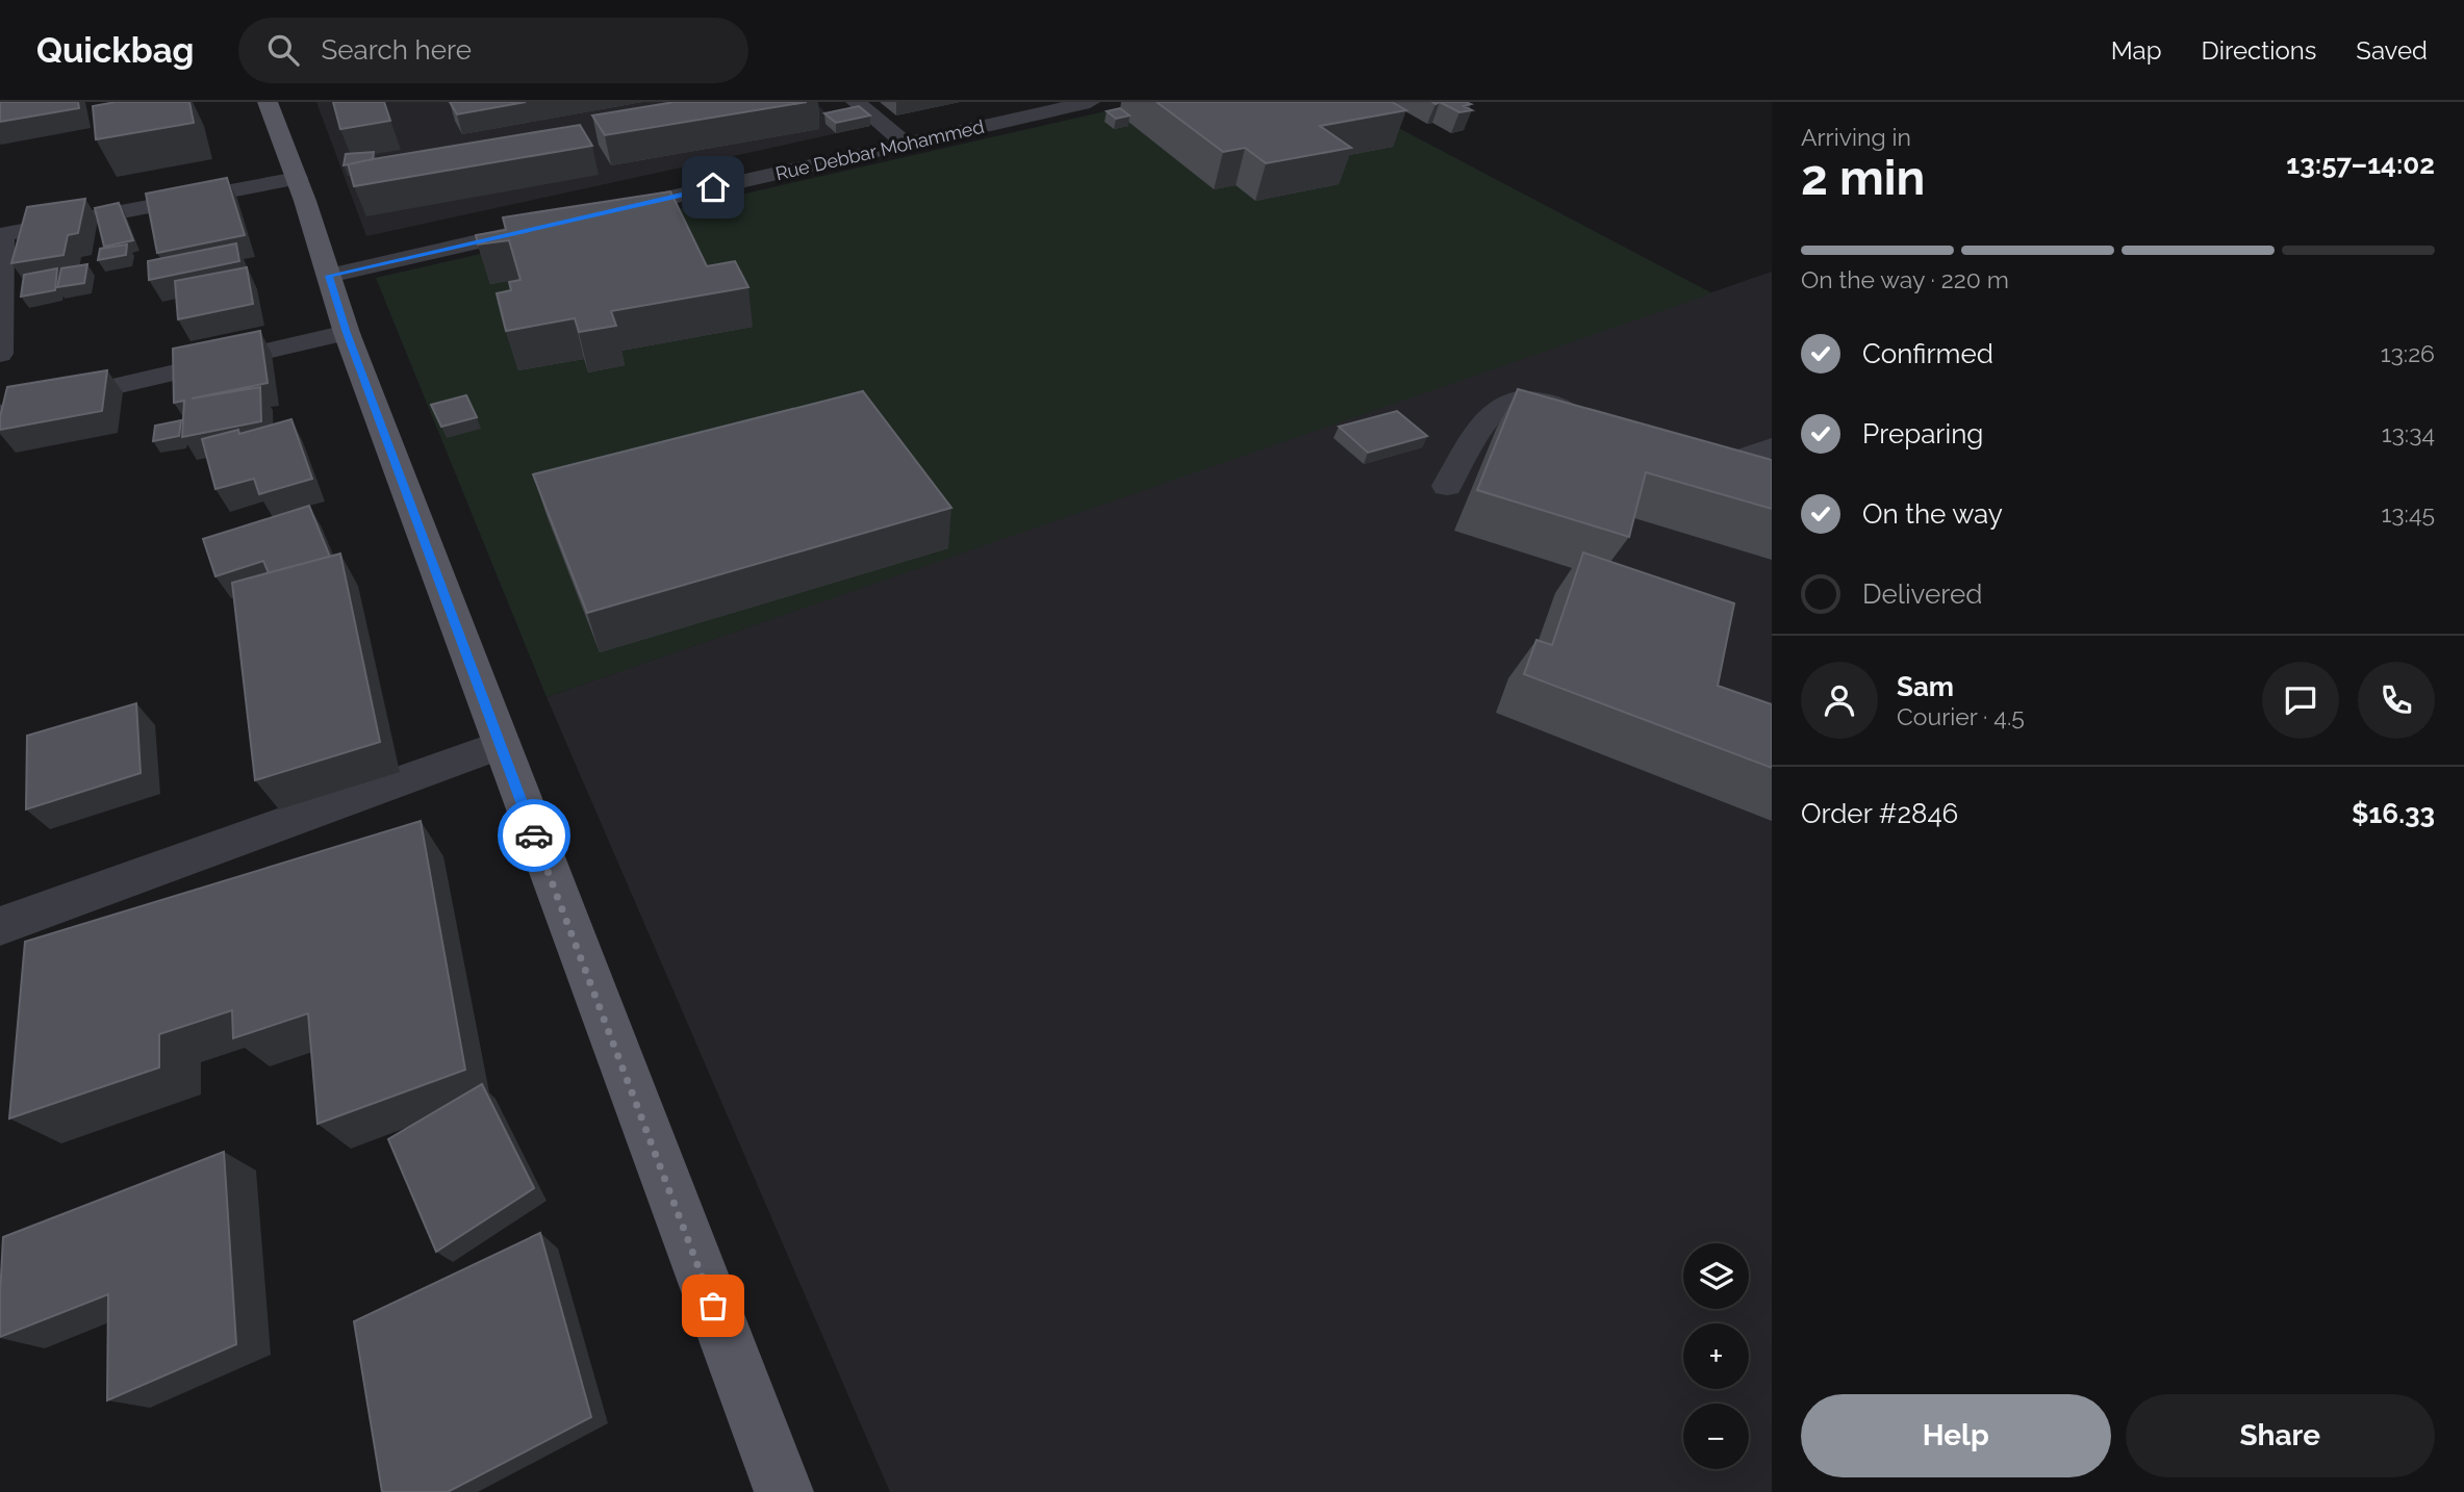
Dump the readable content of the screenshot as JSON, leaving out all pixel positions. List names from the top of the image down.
{
  "streets": {
    "street": ["Rue Debbar Mohammed"]
  },
  "page": {
    "header": "Quickbag",
    "search": "Search here",
    "nav": ["Map", "Directions", "Saved"],
    "heading": ["2 min", "Arriving in", "13:57–14:02"],
    "panel": [
      "Sam",
      "Courier · 4.5",
      "Order #2846",
      "$16.33"
    ],
    "bar": "On the way · 220 m",
    "list": [
      ["Confirmed", "13:26"],
      ["Preparing", "13:34"],
      ["On the way", "13:45"],
      "Delivered"
    ],
    "map_buttons": ["+", "−"],
    "buttons": ["Help", "Share"]
  }
}
